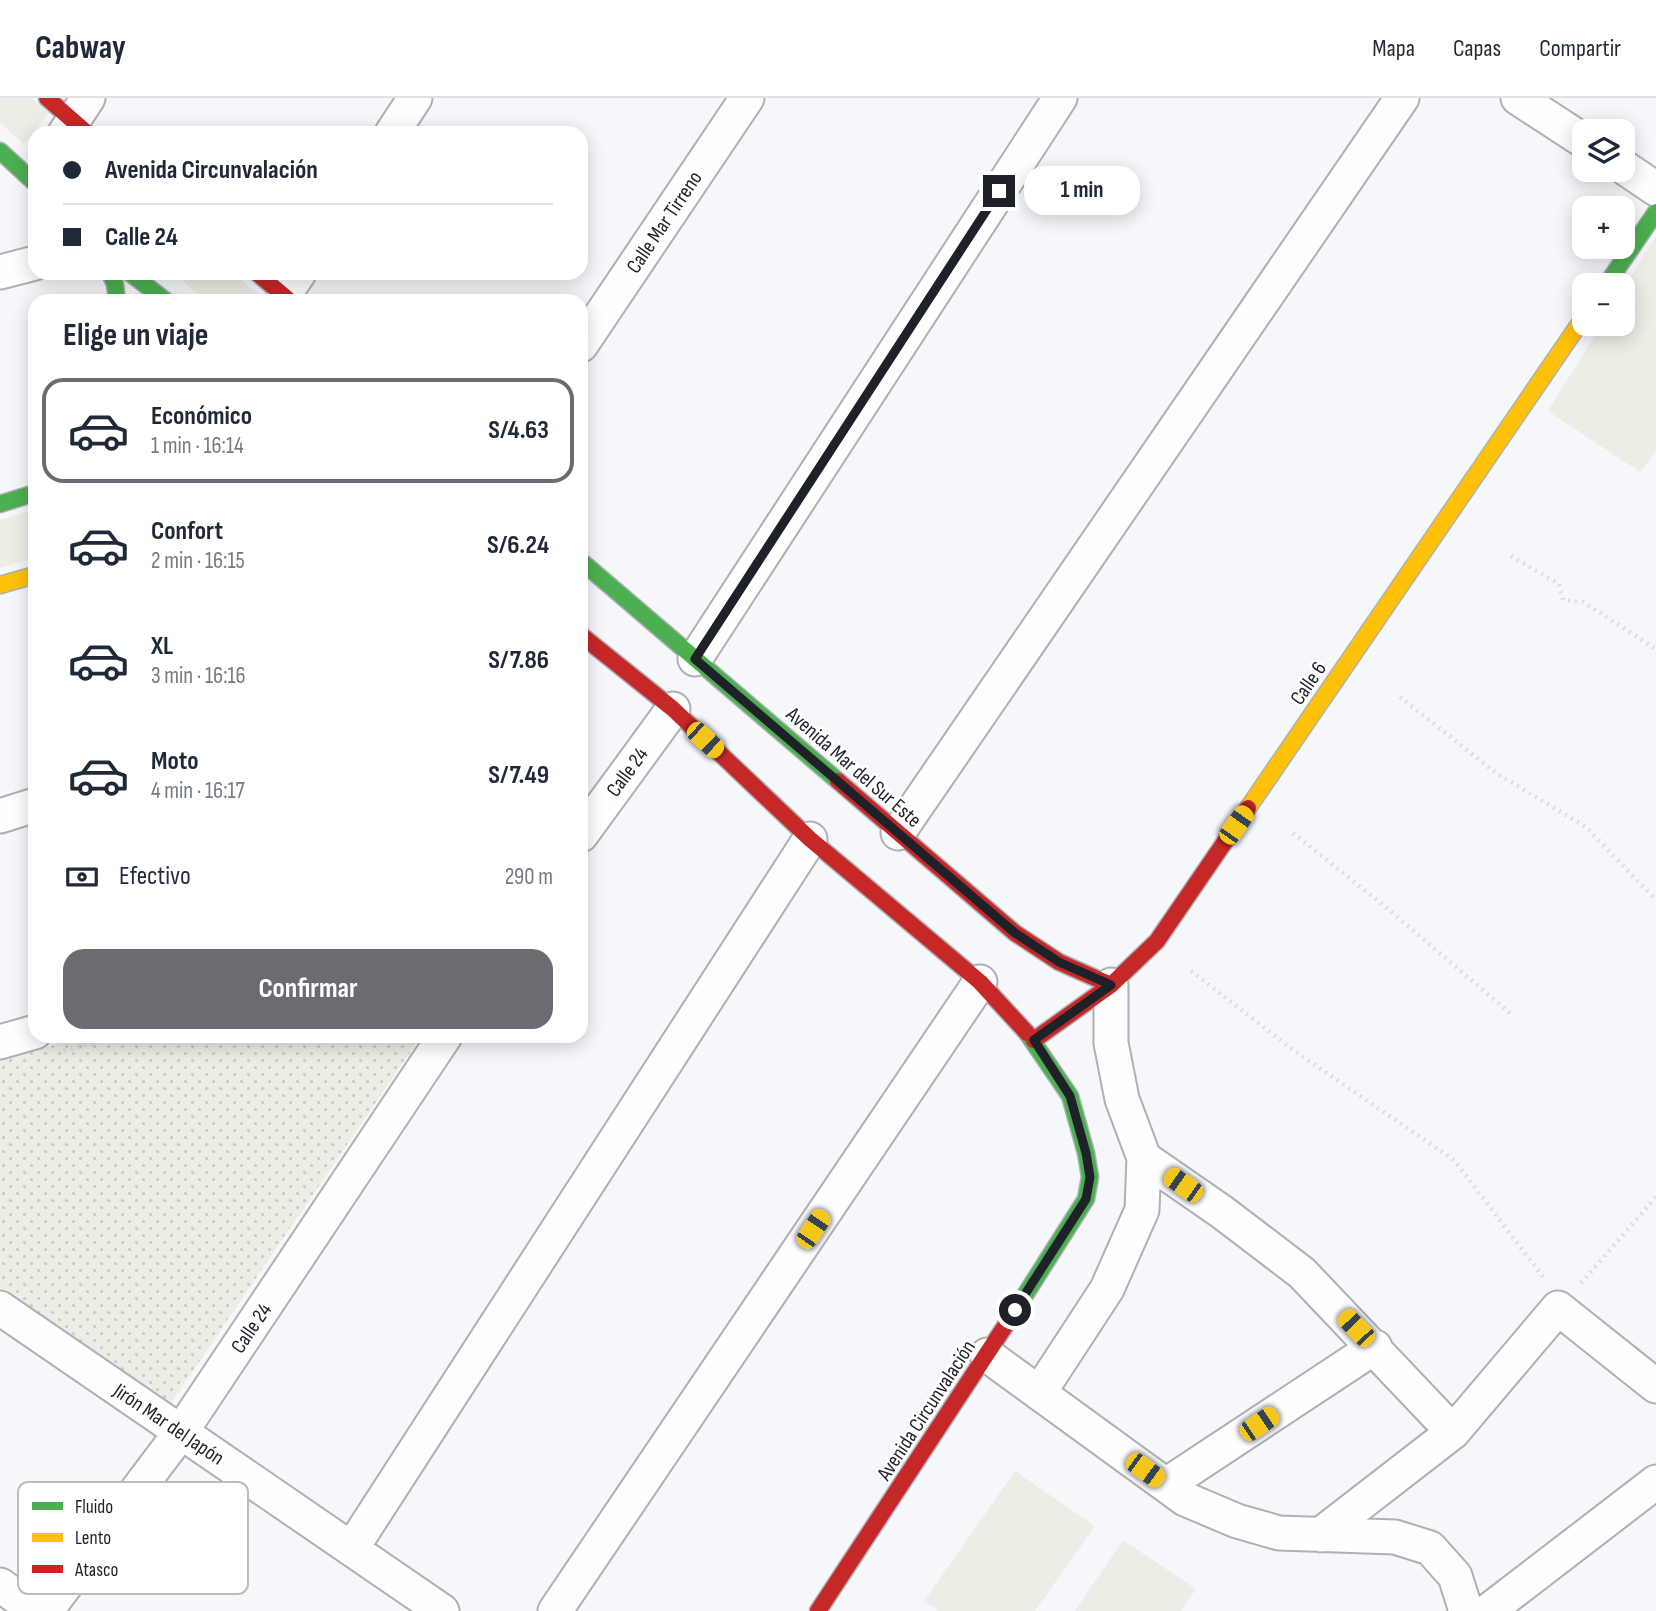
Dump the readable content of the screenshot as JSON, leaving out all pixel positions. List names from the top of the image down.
{
  "streets": {
    "street": [
      "Calle Mar Tirreno",
      "Calle 6",
      "Avenida Mar del Sur Este",
      "Calle 24",
      "Avenida Circunvalación",
      "Jirón Mar del Japón"
    ]
  },
  "crossings": [
    ["Calle 6", "Avenida Mar del Sur Este"],
    ["Calle 6", "Avenida Circunvalación"],
    ["Calle 24", "Jirón Mar del Japón"]
  ],
  "legend": ["Fluido", "Lento", "Atasco"],
  "page": {
    "header": "Cabway",
    "nav": ["Mapa", "Capas", "Compartir"],
    "map_buttons": ["+", "−"],
    "banner": ["Avenida Circunvalación", "Calle 24"],
    "bubble": "1 min",
    "heading": "Elige un viaje",
    "list": [
      {
        "name": "Económico",
        "note": "1 min · 16:14",
        "value": "S/4.63"
      },
      {
        "name": "Confort",
        "note": "2 min · 16:15",
        "value": "S/6.24"
      },
      {
        "name": "XL",
        "note": "3 min · 16:16",
        "value": "S/7.86"
      },
      {
        "name": "Moto",
        "note": "4 min · 16:17",
        "value": "S/7.49"
      }
    ],
    "pay": ["Efectivo", "290 m"],
    "buttons": "Confirmar"
  }
}
